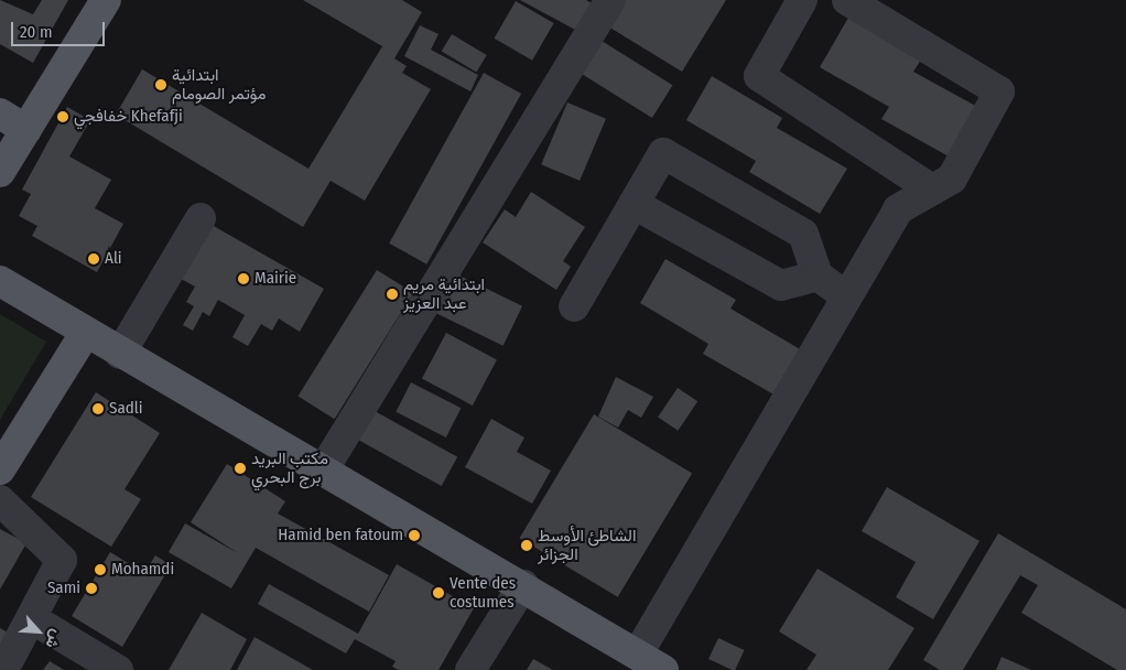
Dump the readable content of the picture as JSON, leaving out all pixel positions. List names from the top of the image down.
{
  "places": [
    "ابتدائية مؤتمر الصومام",
    "خفافجي Khefafji",
    "Ali",
    "Mairie",
    "ابتدائية مريم عبد العزيز",
    "Sadli",
    "مكتب البريد برج البحري",
    "Hamid ben fatoum",
    "الشاطئ الأوسط الجزائر",
    "Mohamdi",
    "Sami",
    "Vente des costumes"
  ],
  "scale_bar": "20 m",
  "north": "bottom right"
}
